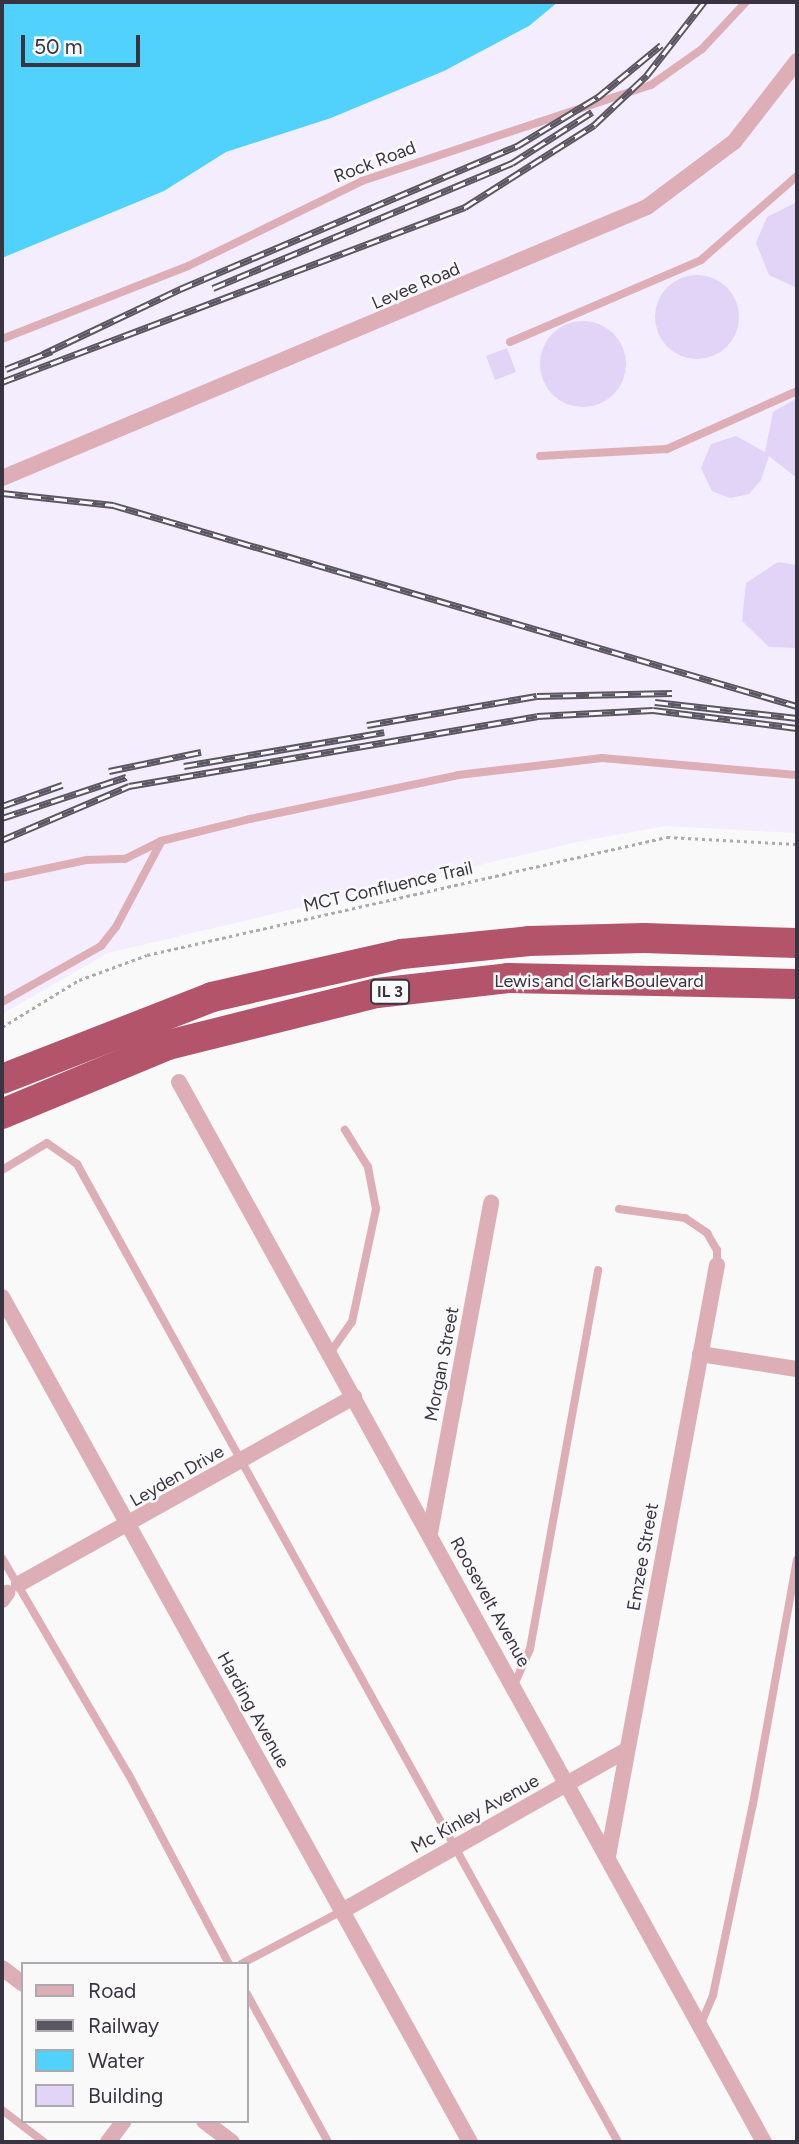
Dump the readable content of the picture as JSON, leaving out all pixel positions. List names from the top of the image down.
{
  "streets": {
    "highway": ["Lewis and Clark Boulevard", "IL 3"],
    "street": [
      "Levee Road",
      "Morgan Street",
      "Leyden Drive",
      "Emzee Street",
      "Roosevelt Avenue",
      "Harding Avenue",
      "Mc Kinley Avenue"
    ],
    "lane": ["Rock Road"],
    "path": ["MCT Confluence Trail"]
  },
  "crossings": [
    ["Morgan Street", "Roosevelt Avenue"],
    ["Leyden Drive", "Roosevelt Avenue"],
    ["Leyden Drive", "Harding Avenue"],
    ["Emzee Street", "Roosevelt Avenue"],
    ["Emzee Street", "Mc Kinley Avenue"],
    ["Roosevelt Avenue", "Mc Kinley Avenue"],
    ["Harding Avenue", "Mc Kinley Avenue"]
  ],
  "legend": [
    "Road",
    "Railway",
    "Water",
    "Building"
  ],
  "scale_bar": "50 m"
}
